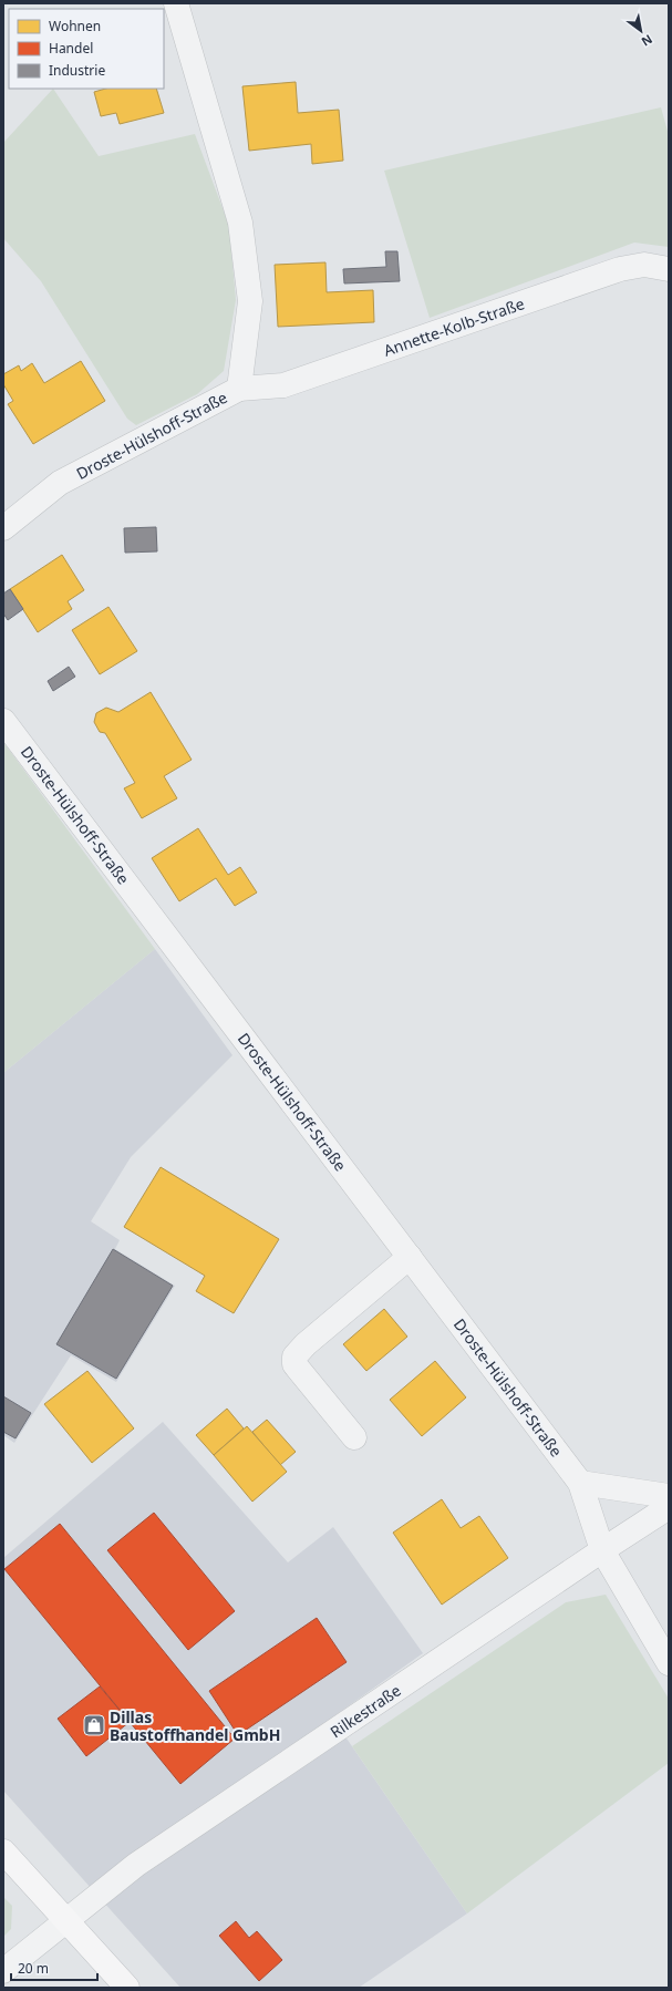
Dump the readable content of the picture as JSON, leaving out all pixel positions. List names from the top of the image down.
{
  "streets": {
    "street": ["Annette-Kolb-Straße", "Droste-Hülshoff-Straße", "Rilkestraße"]
  },
  "crossings": [
    ["Annette-Kolb-Straße", "Droste-Hülshoff-Straße"],
    ["Droste-Hülshoff-Straße", "Rilkestraße"]
  ],
  "places": {
    "shop": ["Dillas Baustoffhandel GmbH"]
  },
  "legend": ["Wohnen", "Handel", "Industrie"],
  "scale_bar": "20 m",
  "north": "bottom right"
}
